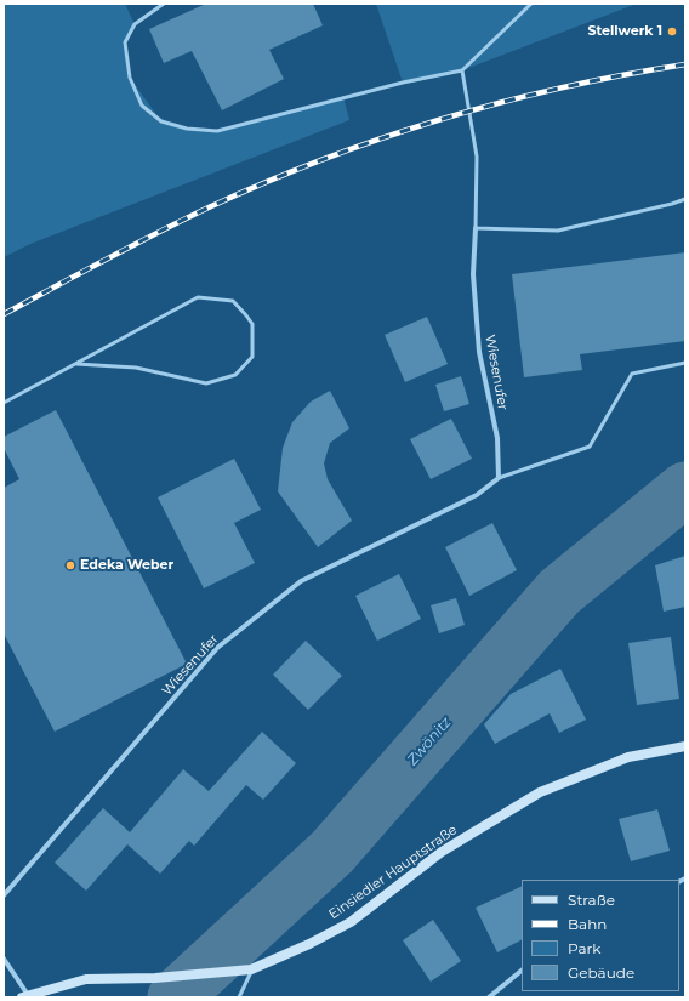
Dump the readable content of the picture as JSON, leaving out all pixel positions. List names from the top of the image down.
{
  "streets": {
    "main road": ["Einsiedler Hauptstraße"],
    "street": ["Wiesenufer"]
  },
  "water": ["Zwönitz"],
  "places": ["Stellwerk 1", "Edeka Weber"],
  "legend": [
    "Straße",
    "Bahn",
    "Park",
    "Gebäude"
  ]
}
